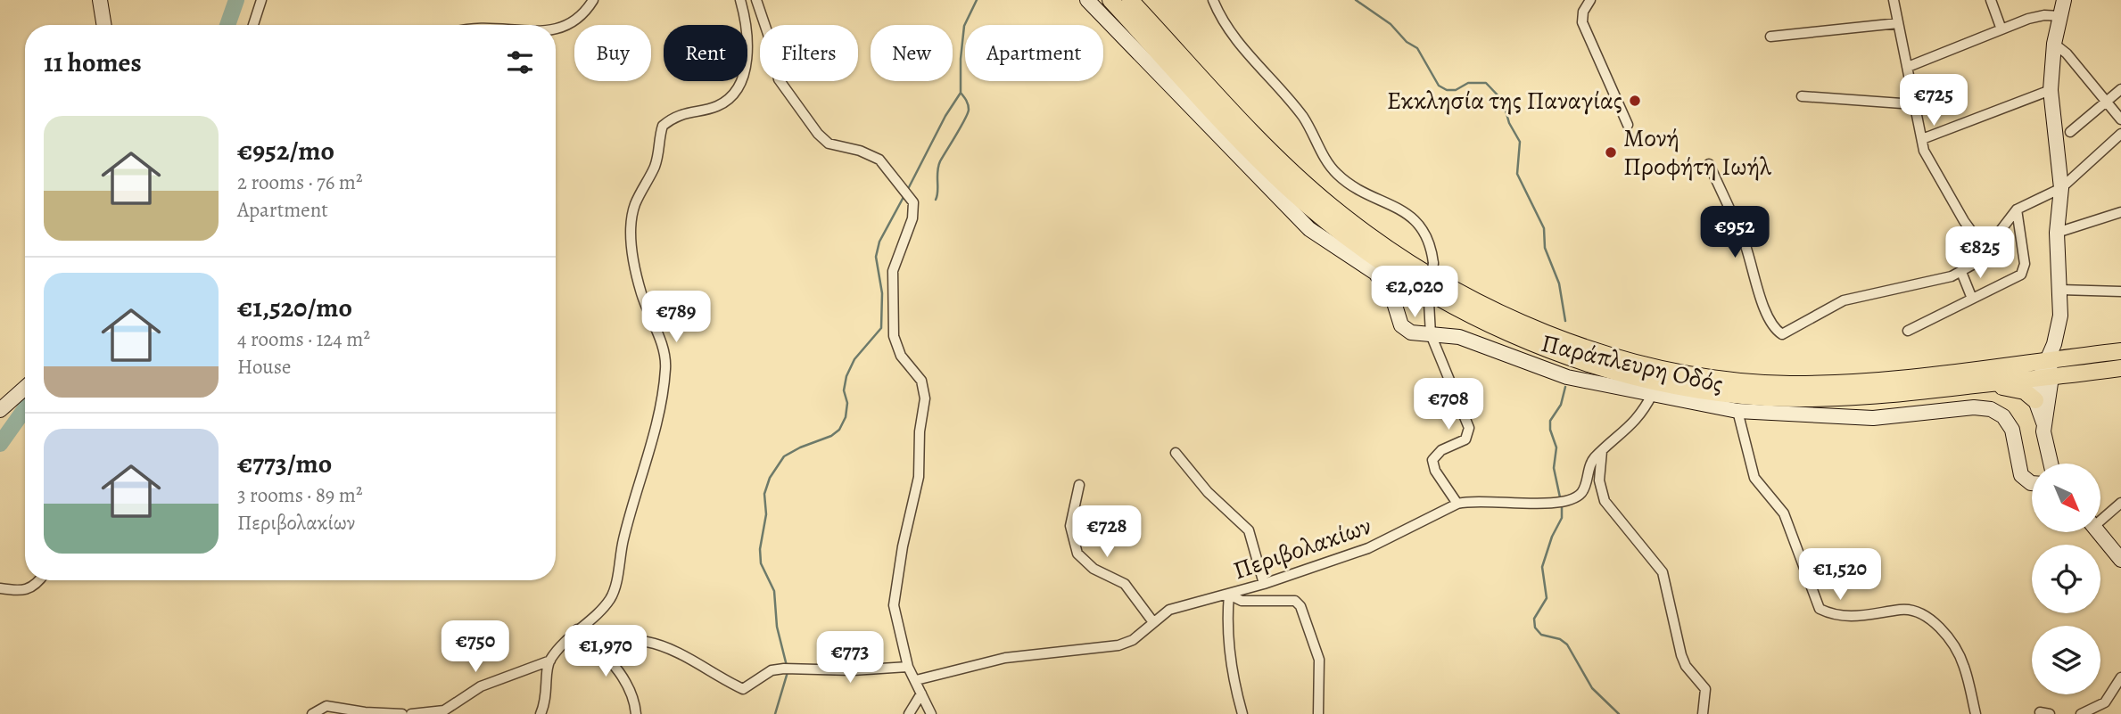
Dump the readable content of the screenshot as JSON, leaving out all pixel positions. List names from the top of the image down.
{
  "streets": {
    "street": ["Παράπλευρη Οδός", "Περιβολακίων"]
  },
  "crossings": [
    ["Παράπλευρη Οδός", "Περιβολακίων"]
  ],
  "places": ["Εκκλησία της Παναγίας", "Μονή Προφήτη Ιωήλ"],
  "north": "bottom right",
  "page": {
    "chip": [
      "Buy",
      "Rent",
      "Filters",
      "New",
      "Apartment"
    ],
    "heading": "11 homes",
    "price": [
      "€725",
      "€952",
      "€825",
      "€2,020",
      "€789",
      "€708",
      "€728",
      "€1,520",
      "€750",
      "€1,970",
      "€773"
    ],
    "list": [
      {
        "name": "€952/mo",
        "note": "2 rooms · 76 m² · Apartment"
      },
      {
        "name": "€1,520/mo",
        "note": "4 rooms · 124 m² · House"
      },
      {
        "name": "€773/mo",
        "note": "3 rooms · 89 m² · Περιβολακίων"
      }
    ]
  }
}
